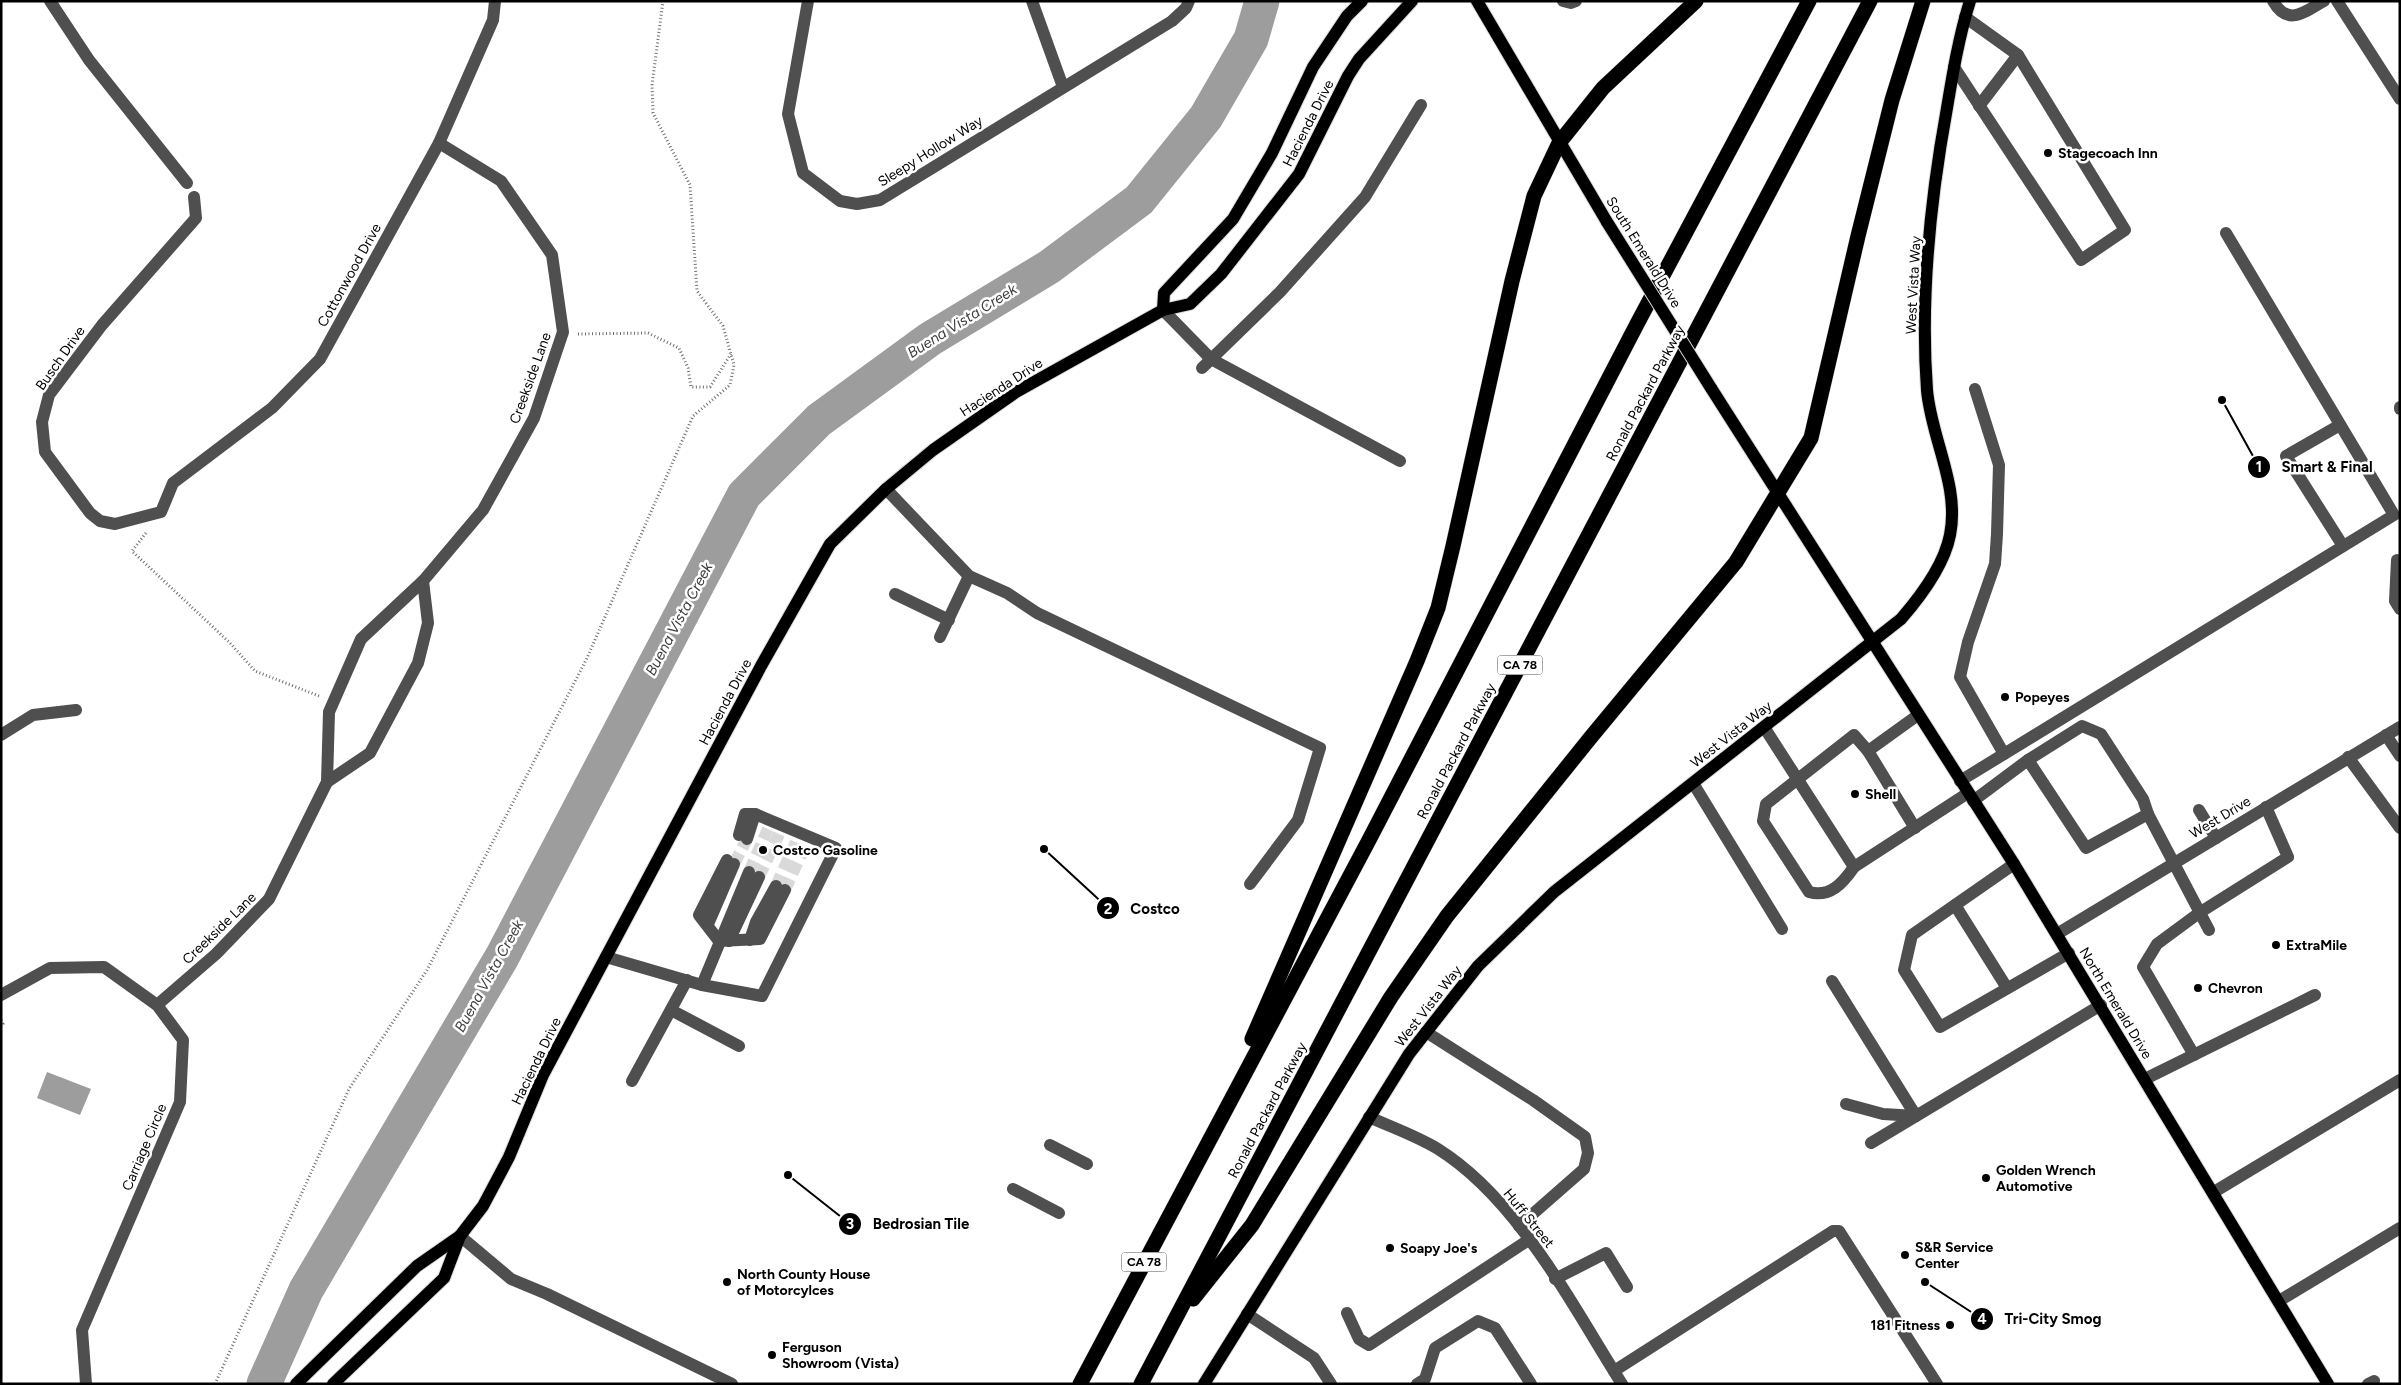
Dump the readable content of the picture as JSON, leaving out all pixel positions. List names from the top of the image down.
{
  "streets": {
    "highway": ["Ronald Packard Parkway", "CA 78"],
    "main road": [
      "Hacienda Drive",
      "South Emerald Drive",
      "West Vista Way",
      "North Emerald Drive"
    ],
    "street": [
      "Sleepy Hollow Way",
      "Cottonwood Drive",
      "Busch Drive",
      "Creekside Lane",
      "West Drive",
      "Carriage Circle",
      "Huff Street"
    ]
  },
  "crossings": [
    ["South Emerald Drive", "West Vista Way"],
    ["South Emerald Drive", "North Emerald Drive"],
    ["Cottonwood Drive", "Busch Drive"],
    ["Cottonwood Drive", "Creekside Lane"],
    ["West Vista Way", "North Emerald Drive"],
    ["West Vista Way", "Huff Street"],
    ["Creekside Lane", "Carriage Circle"],
    ["West Drive", "North Emerald Drive"]
  ],
  "water": ["Buena Vista Creek"],
  "places": [
    "Stagecoach Inn",
    "Smart & Final",
    "Popeyes",
    "Shell",
    "Costco",
    "Costco Gasoline",
    "ExtraMile",
    "Chevron",
    "Bedrosian Tile",
    "Golden Wrench Automotive",
    "Soapy Joe's",
    "S&R Service Center",
    "North County House of Motorcylces",
    "Tri-City Smog",
    "181 Fitness",
    "Ferguson Showroom (Vista)"
  ]
}
